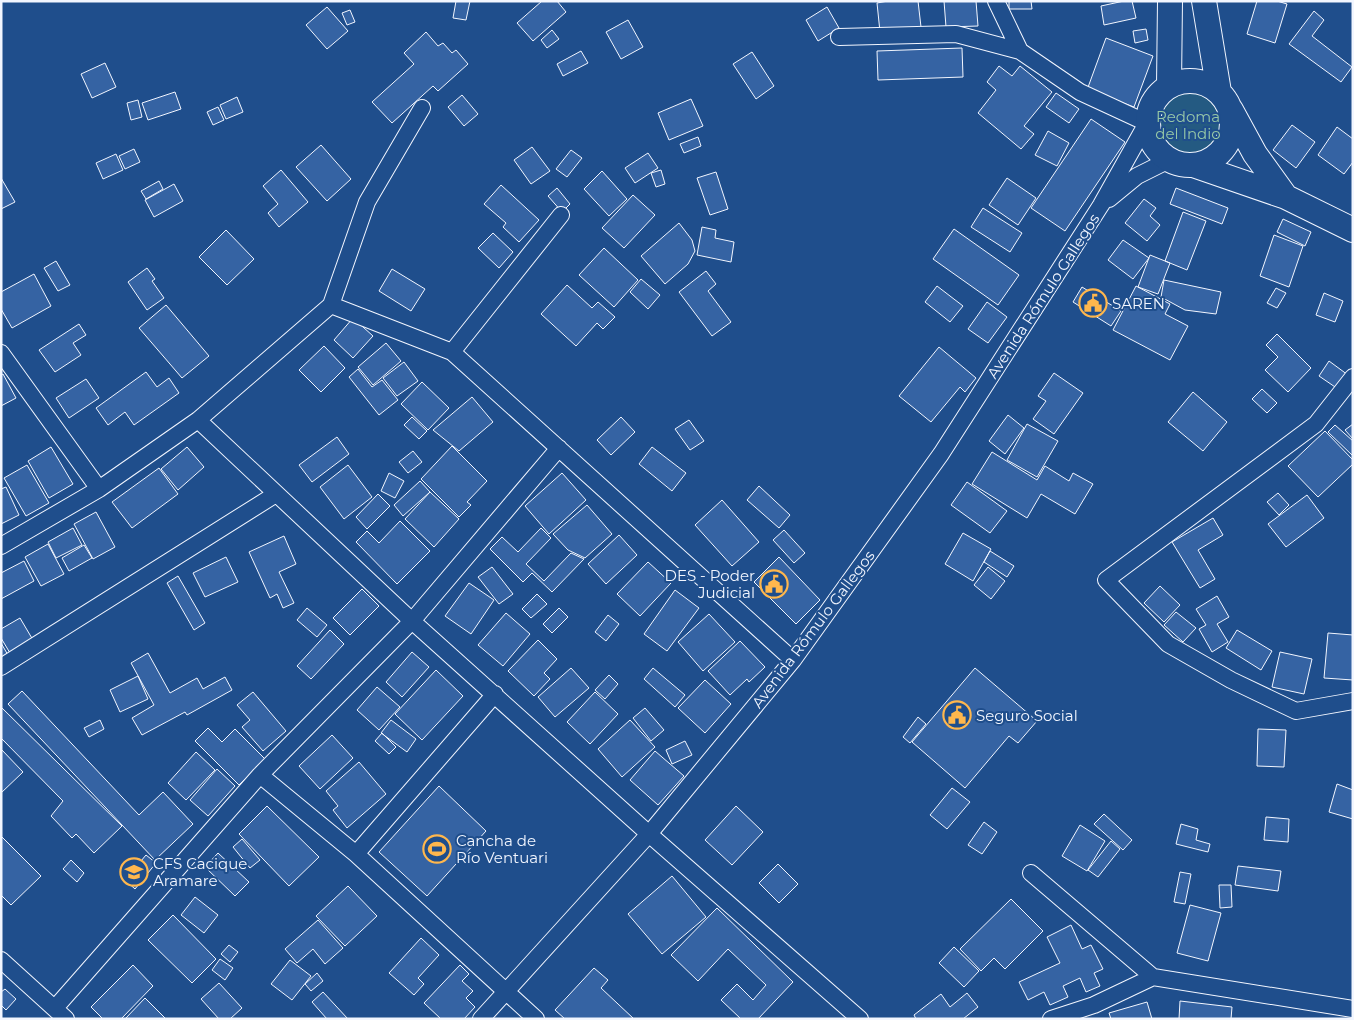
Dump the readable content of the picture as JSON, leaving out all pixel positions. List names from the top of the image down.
{
  "streets": {
    "street": ["Avenida Rómulo Gallegos"]
  },
  "parks": ["Redoma del Indio"],
  "places": {
    "public building": ["SAREN", "DES - Poder Judicial", "Seguro Social"],
    "sports": ["Cancha de Río Ventuari"],
    "school or university": ["CFS Cacique Aramare"]
  }
}
